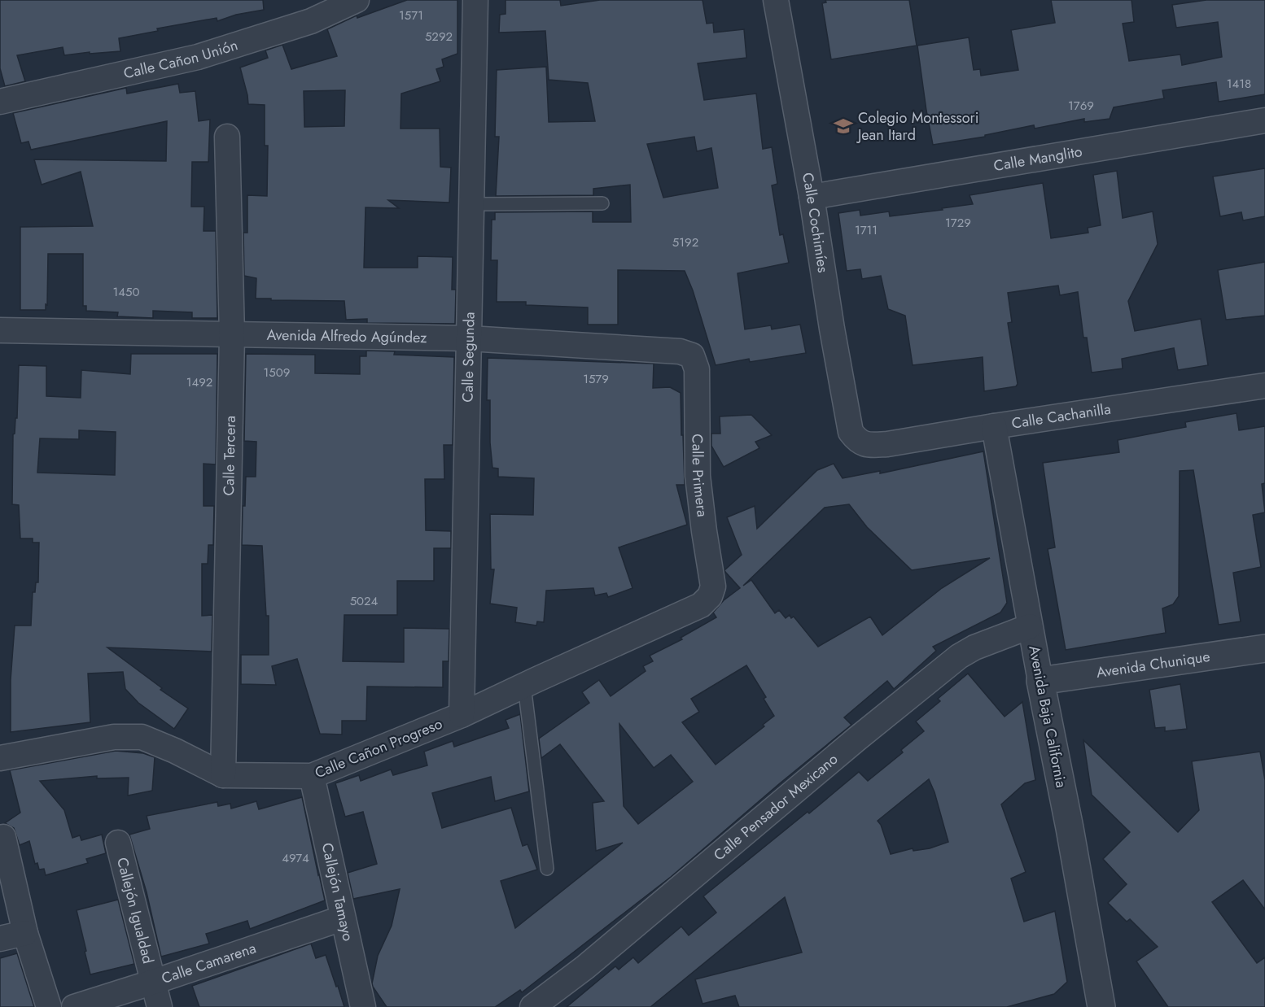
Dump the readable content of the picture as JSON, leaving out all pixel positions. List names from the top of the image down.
{
  "streets": {
    "street": [
      "Calle Cañon Unión",
      "Calle Manglito",
      "Calle Cochimíes",
      "Avenida Alfredo Agúndez",
      "Calle Segunda",
      "Calle Cachanilla",
      "Calle Tercera",
      "Calle Primera",
      "Avenida Chunique",
      "Avenida Baja California",
      "Calle Cañon Progreso",
      "Calle Pensador Mexicano",
      "Callejón Tamayo",
      "Callejón Igualdad",
      "Calle Camarena"
    ]
  },
  "crossings": [
    ["Calle Manglito", "Calle Cochimíes"],
    ["Calle Cochimíes", "Calle Cachanilla"],
    ["Avenida Alfredo Agúndez", "Calle Segunda"],
    ["Avenida Alfredo Agúndez", "Calle Tercera"],
    ["Avenida Alfredo Agúndez", "Calle Primera"],
    ["Calle Segunda", "Calle Cañon Progreso"],
    ["Calle Cachanilla", "Avenida Baja California"],
    ["Calle Tercera", "Calle Cañon Progreso"],
    ["Calle Primera", "Calle Cañon Progreso"],
    ["Avenida Chunique", "Avenida Baja California"],
    ["Avenida Baja California", "Calle Pensador Mexicano"],
    ["Calle Cañon Progreso", "Callejón Tamayo"],
    ["Callejón Tamayo", "Calle Camarena"],
    ["Callejón Igualdad", "Calle Camarena"]
  ],
  "places": {
    "school or university": ["Colegio Montessori Jean Itard"]
  },
  "house_numbers": [
    "1571",
    "5292",
    "1418",
    "1769",
    "1729",
    "1711",
    "5192",
    "1450",
    "1509",
    "1579",
    "1492",
    "5024",
    "4974"
  ]
}
